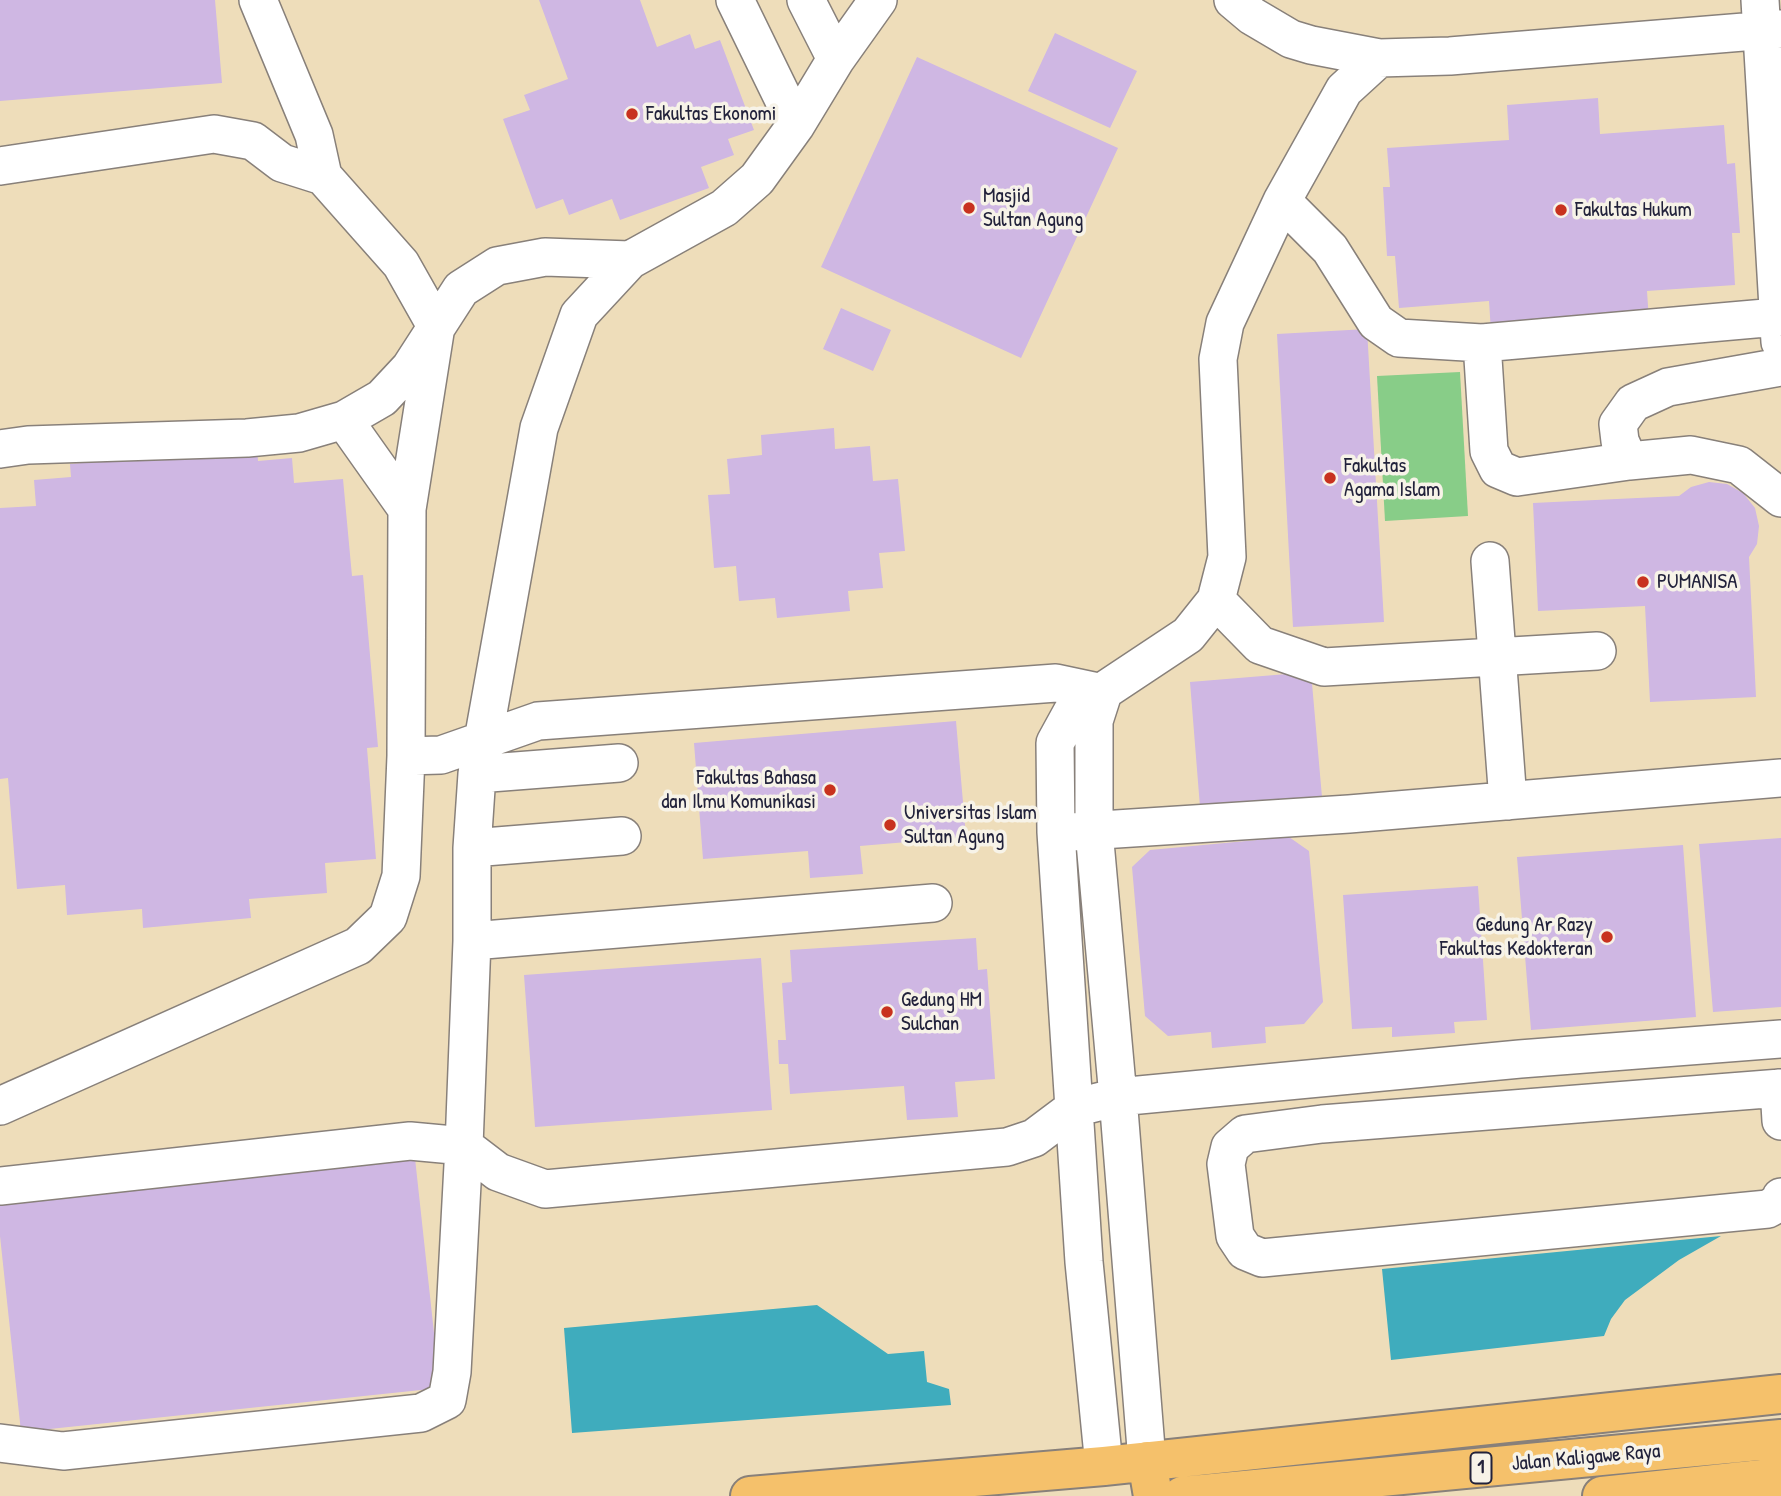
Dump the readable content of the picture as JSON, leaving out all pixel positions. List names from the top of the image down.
{
  "streets": {
    "highway": ["Jalan Kaligawe Raya", "1"]
  },
  "places": [
    "Fakultas Ekonomi",
    "Masjid Sultan Agung",
    "Fakultas Hukum",
    "Fakultas Agama Islam",
    "PUMANISA",
    "Fakultas Bahasa dan Ilmu Komunikasi",
    "Universitas Islam Sultan Agung",
    "Gedung Ar Razy Fakultas Kedokteran",
    "Gedung HM Sulchan"
  ]
}
